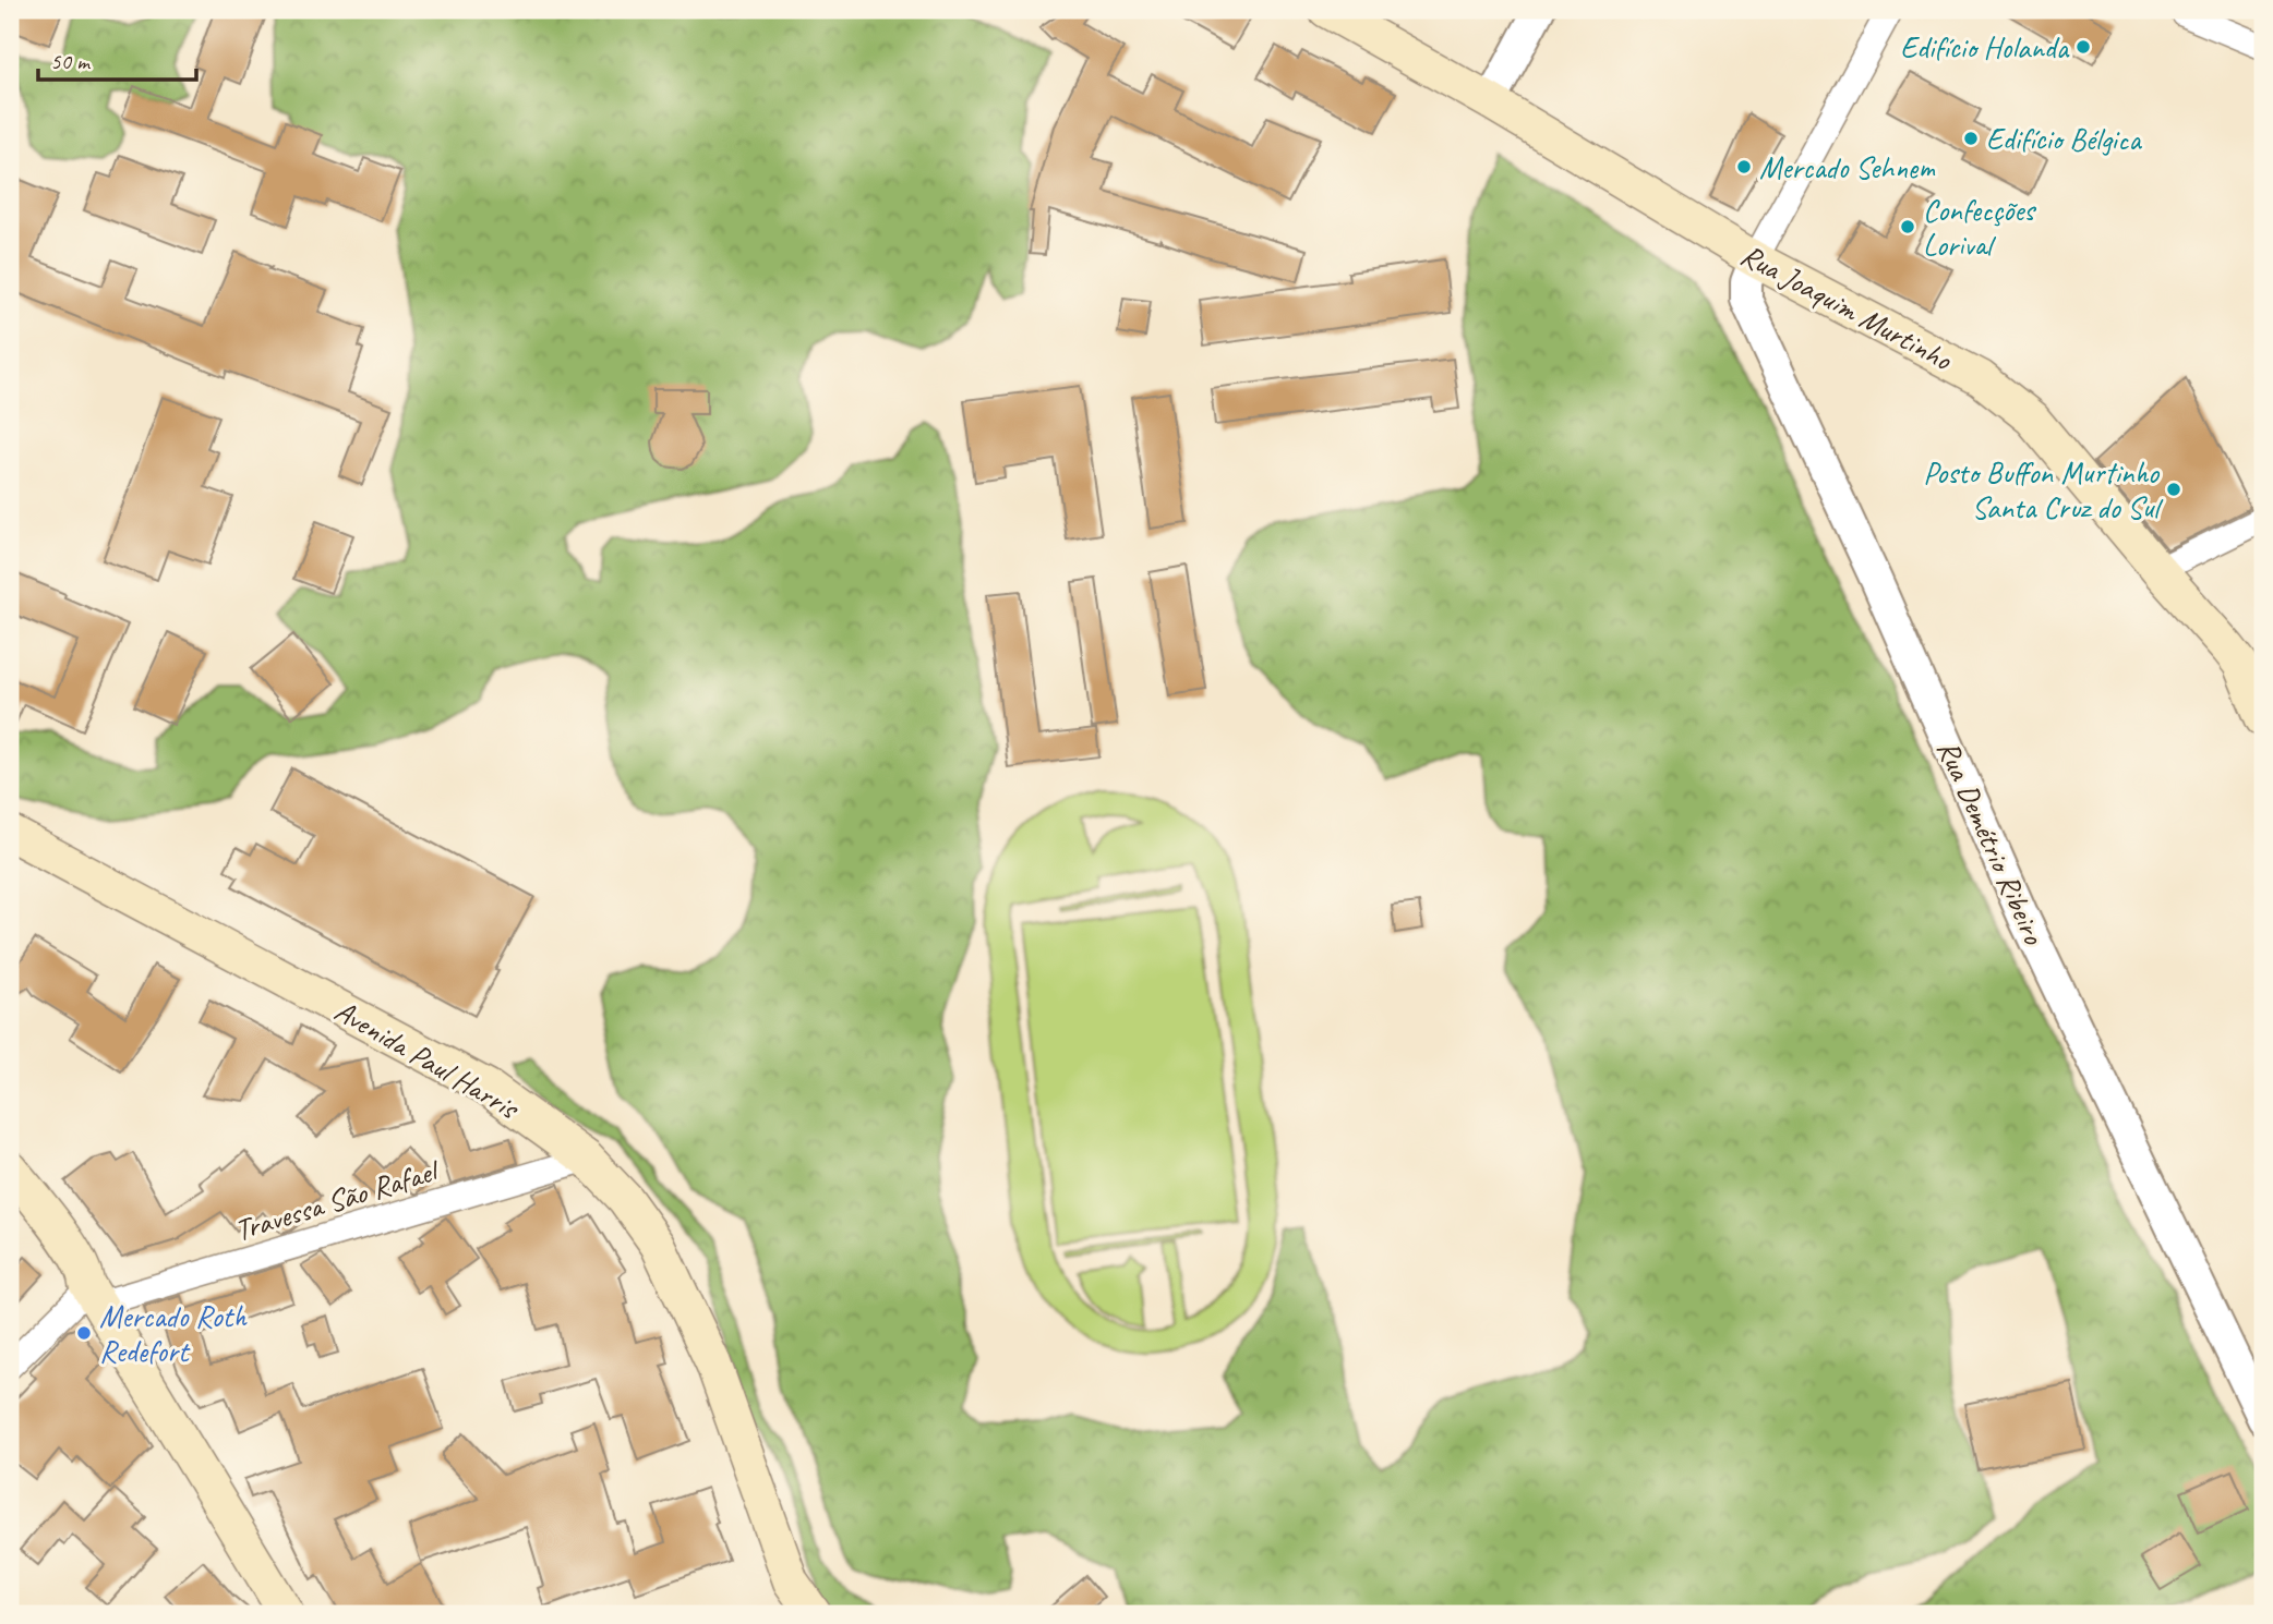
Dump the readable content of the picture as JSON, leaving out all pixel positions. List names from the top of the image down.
{
  "streets": {
    "main road": ["Rua Joaquim Murtinho", "Avenida Paul Harris"],
    "street": ["Rua Demétrio Ribeiro", "Travessa São Rafael"]
  },
  "crossings": [
    ["Rua Joaquim Murtinho", "Rua Demétrio Ribeiro"],
    ["Avenida Paul Harris", "Travessa São Rafael"]
  ],
  "places": [
    "Edifício Holanda",
    "Edifício Bélgica",
    "Mercado Sehnem",
    "Confecções Lorival",
    "Posto Buffon Murtinho Santa Cruz do Sul",
    "Mercado Roth Redefort"
  ],
  "scale_bar": "50 m"
}
